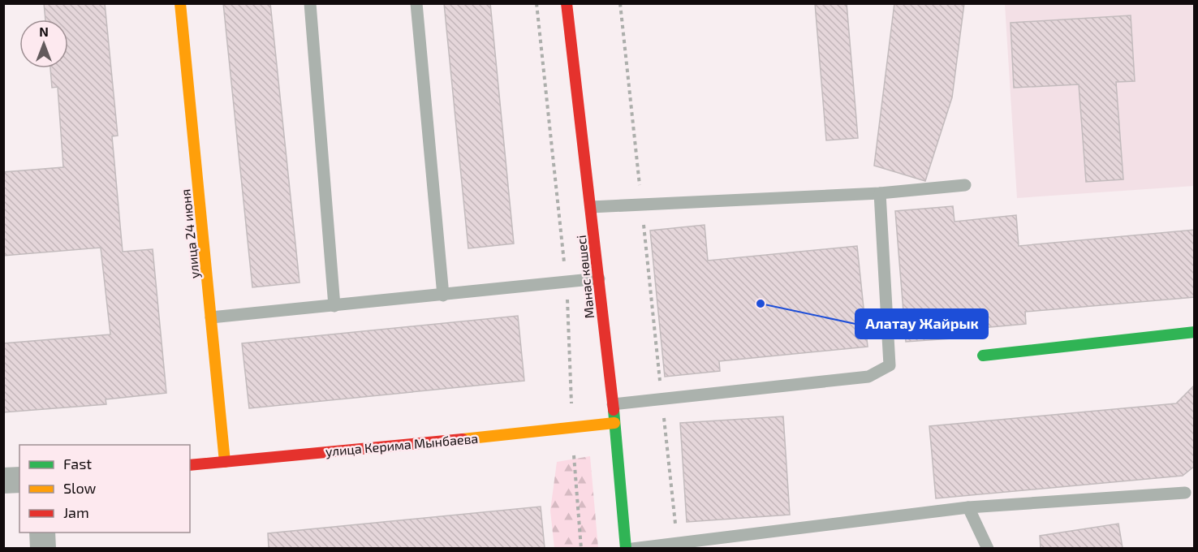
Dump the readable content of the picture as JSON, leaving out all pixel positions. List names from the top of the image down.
{
  "streets": {
    "street": ["улица 24 июня", "Манас көшесі", "улица Керима Мынбаева"]
  },
  "crossings": [
    ["улица 24 июня", "улица Керима Мынбаева"],
    ["Манас көшесі", "улица Керима Мынбаева"]
  ],
  "places": ["Алатау Жайрык"],
  "legend": ["Fast", "Slow", "Jam"],
  "north": "top"
}
